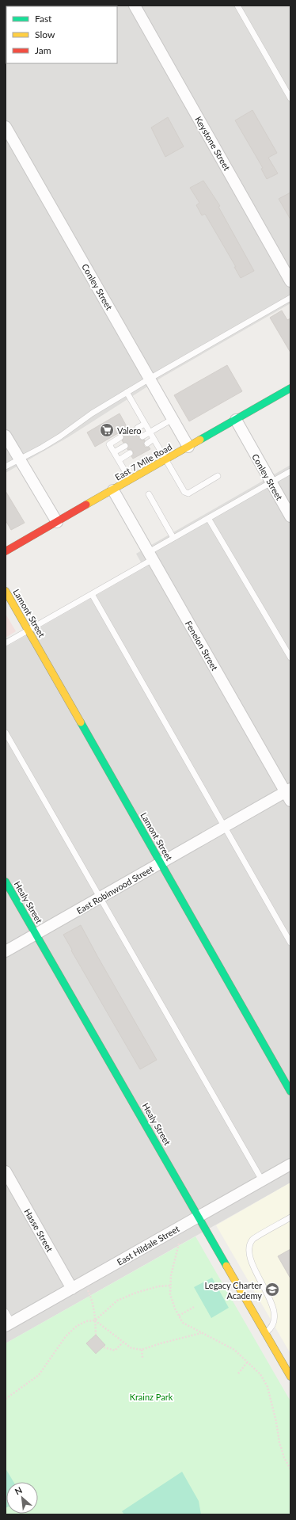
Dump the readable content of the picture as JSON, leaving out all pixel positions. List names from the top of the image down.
{
  "streets": {
    "street": [
      "Keystone Street",
      "Conley Street",
      "East 7 Mile Road",
      "Lamont Street",
      "Fenelon Street",
      "East Robinwood Street",
      "Healy Street",
      "Hasse Street",
      "East Hildale Street"
    ]
  },
  "crossings": [
    ["Conley Street", "East 7 Mile Road"],
    ["East 7 Mile Road", "Fenelon Street"],
    ["Lamont Street", "East Robinwood Street"],
    ["Fenelon Street", "East Robinwood Street"],
    ["East Robinwood Street", "Healy Street"],
    ["Healy Street", "East Hildale Street"],
    ["Hasse Street", "East Hildale Street"]
  ],
  "parks": ["Krainz Park"],
  "places": {
    "supermarket": ["Valero"],
    "school or university": ["Legacy Charter Academy"]
  },
  "legend": ["Fast", "Slow", "Jam"],
  "north": "top left"
}
